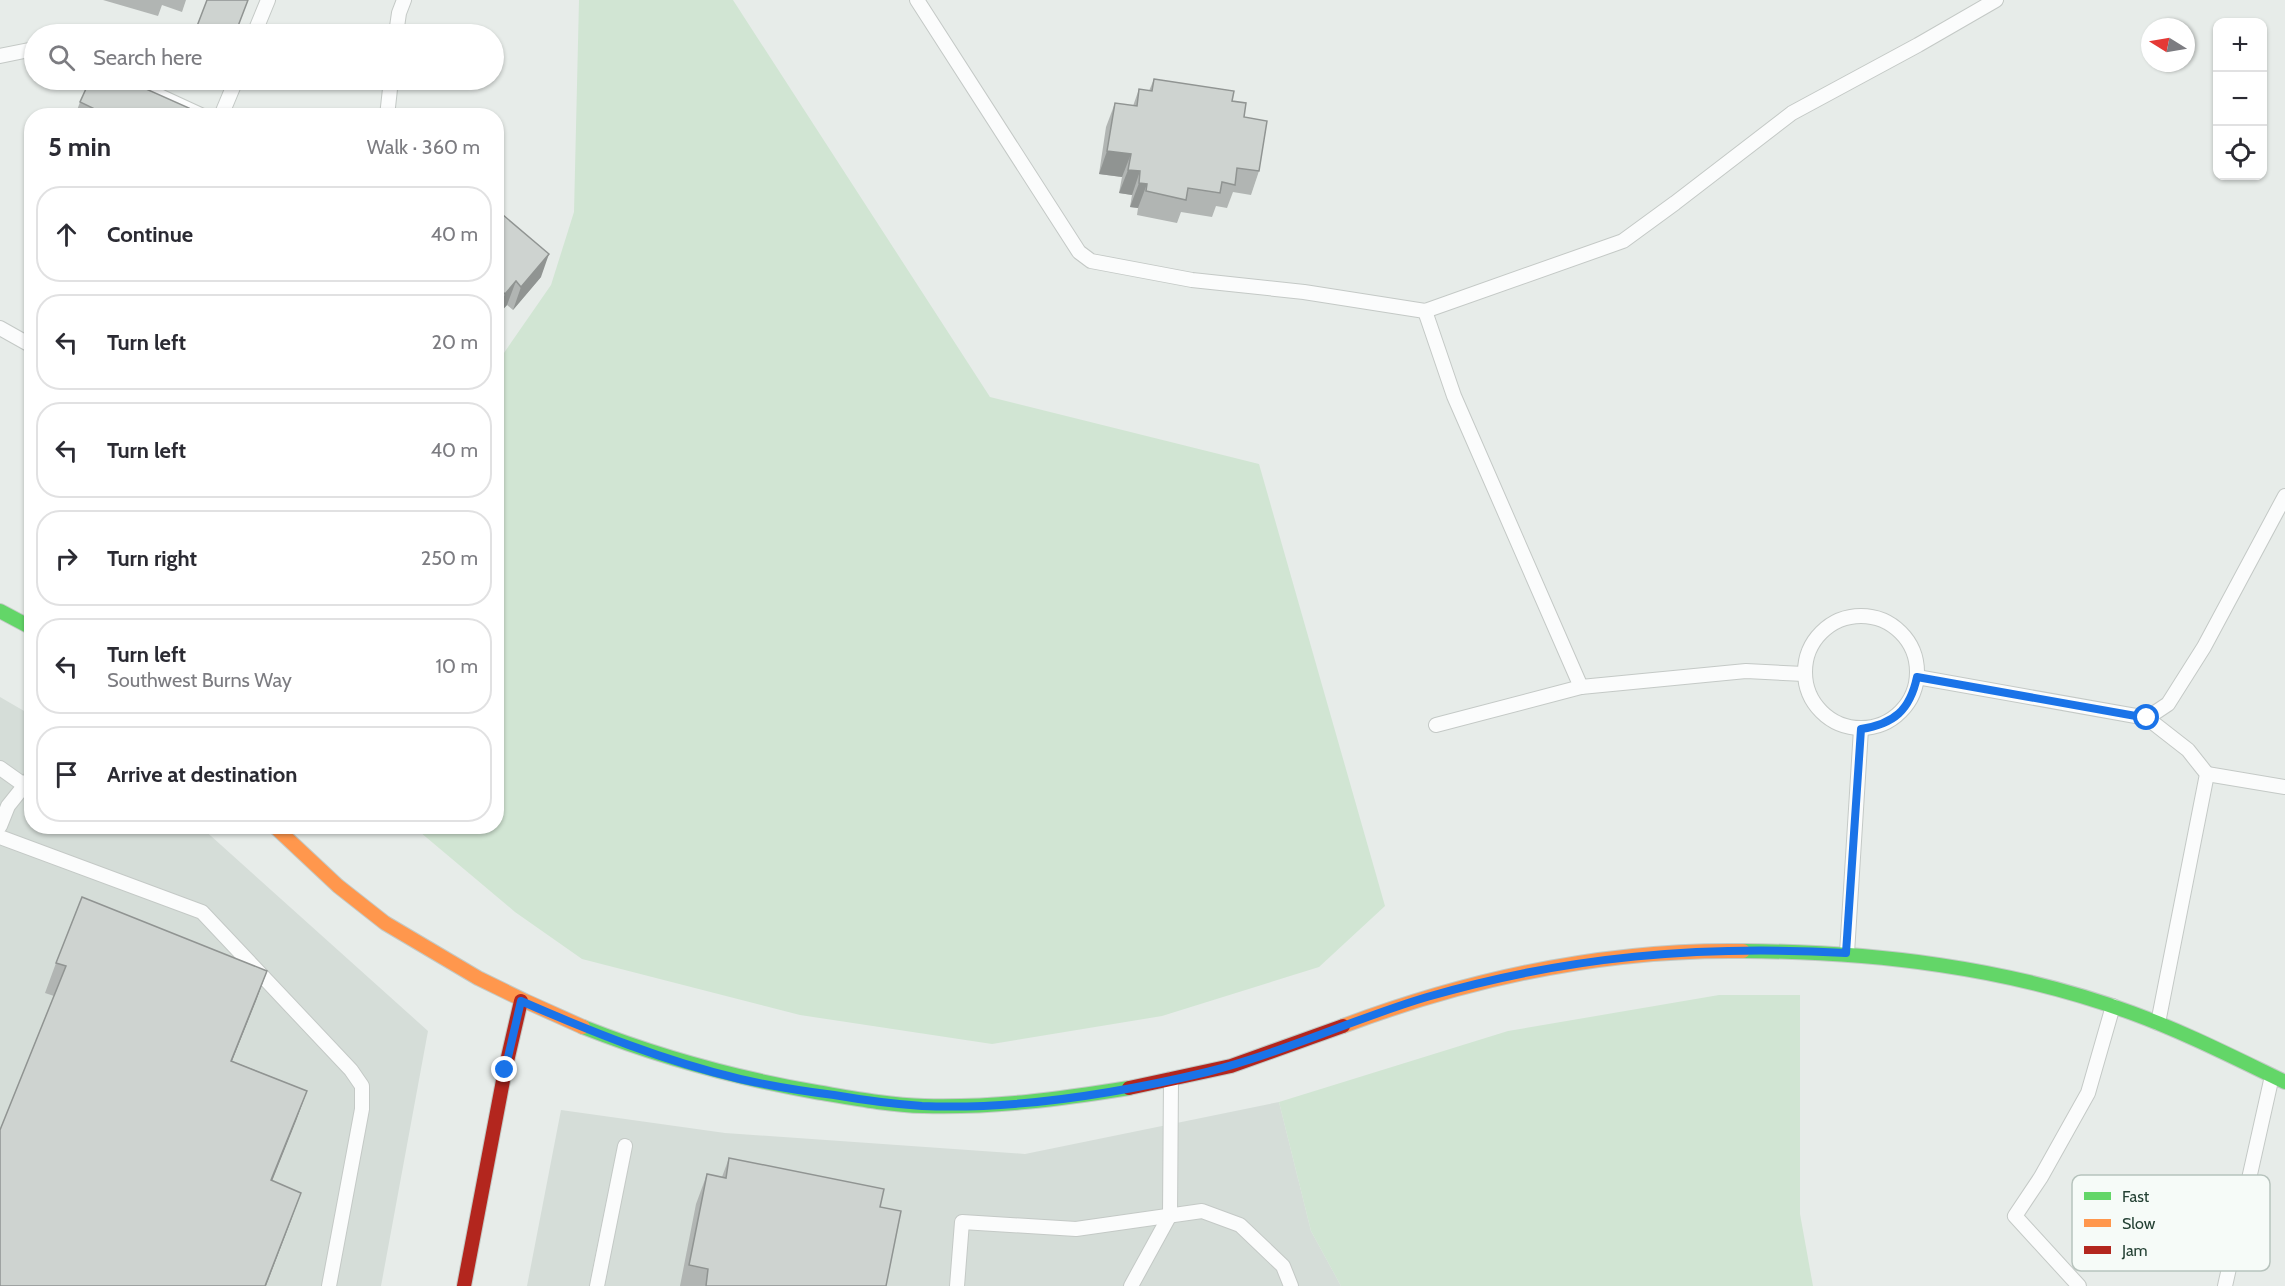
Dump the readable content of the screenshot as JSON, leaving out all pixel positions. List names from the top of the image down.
{
  "legend": ["Fast", "Slow", "Jam"],
  "north": "left",
  "page": {
    "map_buttons": ["+", "−"],
    "search": "Search here",
    "heading": ["5 min", "Walk · 360 m"],
    "list": [
      ["Continue", "40 m"],
      ["Turn left", "20 m"],
      ["Turn left", "40 m"],
      ["Turn right", "250 m"],
      ["Turn left", "Southwest Burns Way", "10 m"],
      "Arrive at destination"
    ]
  }
}
